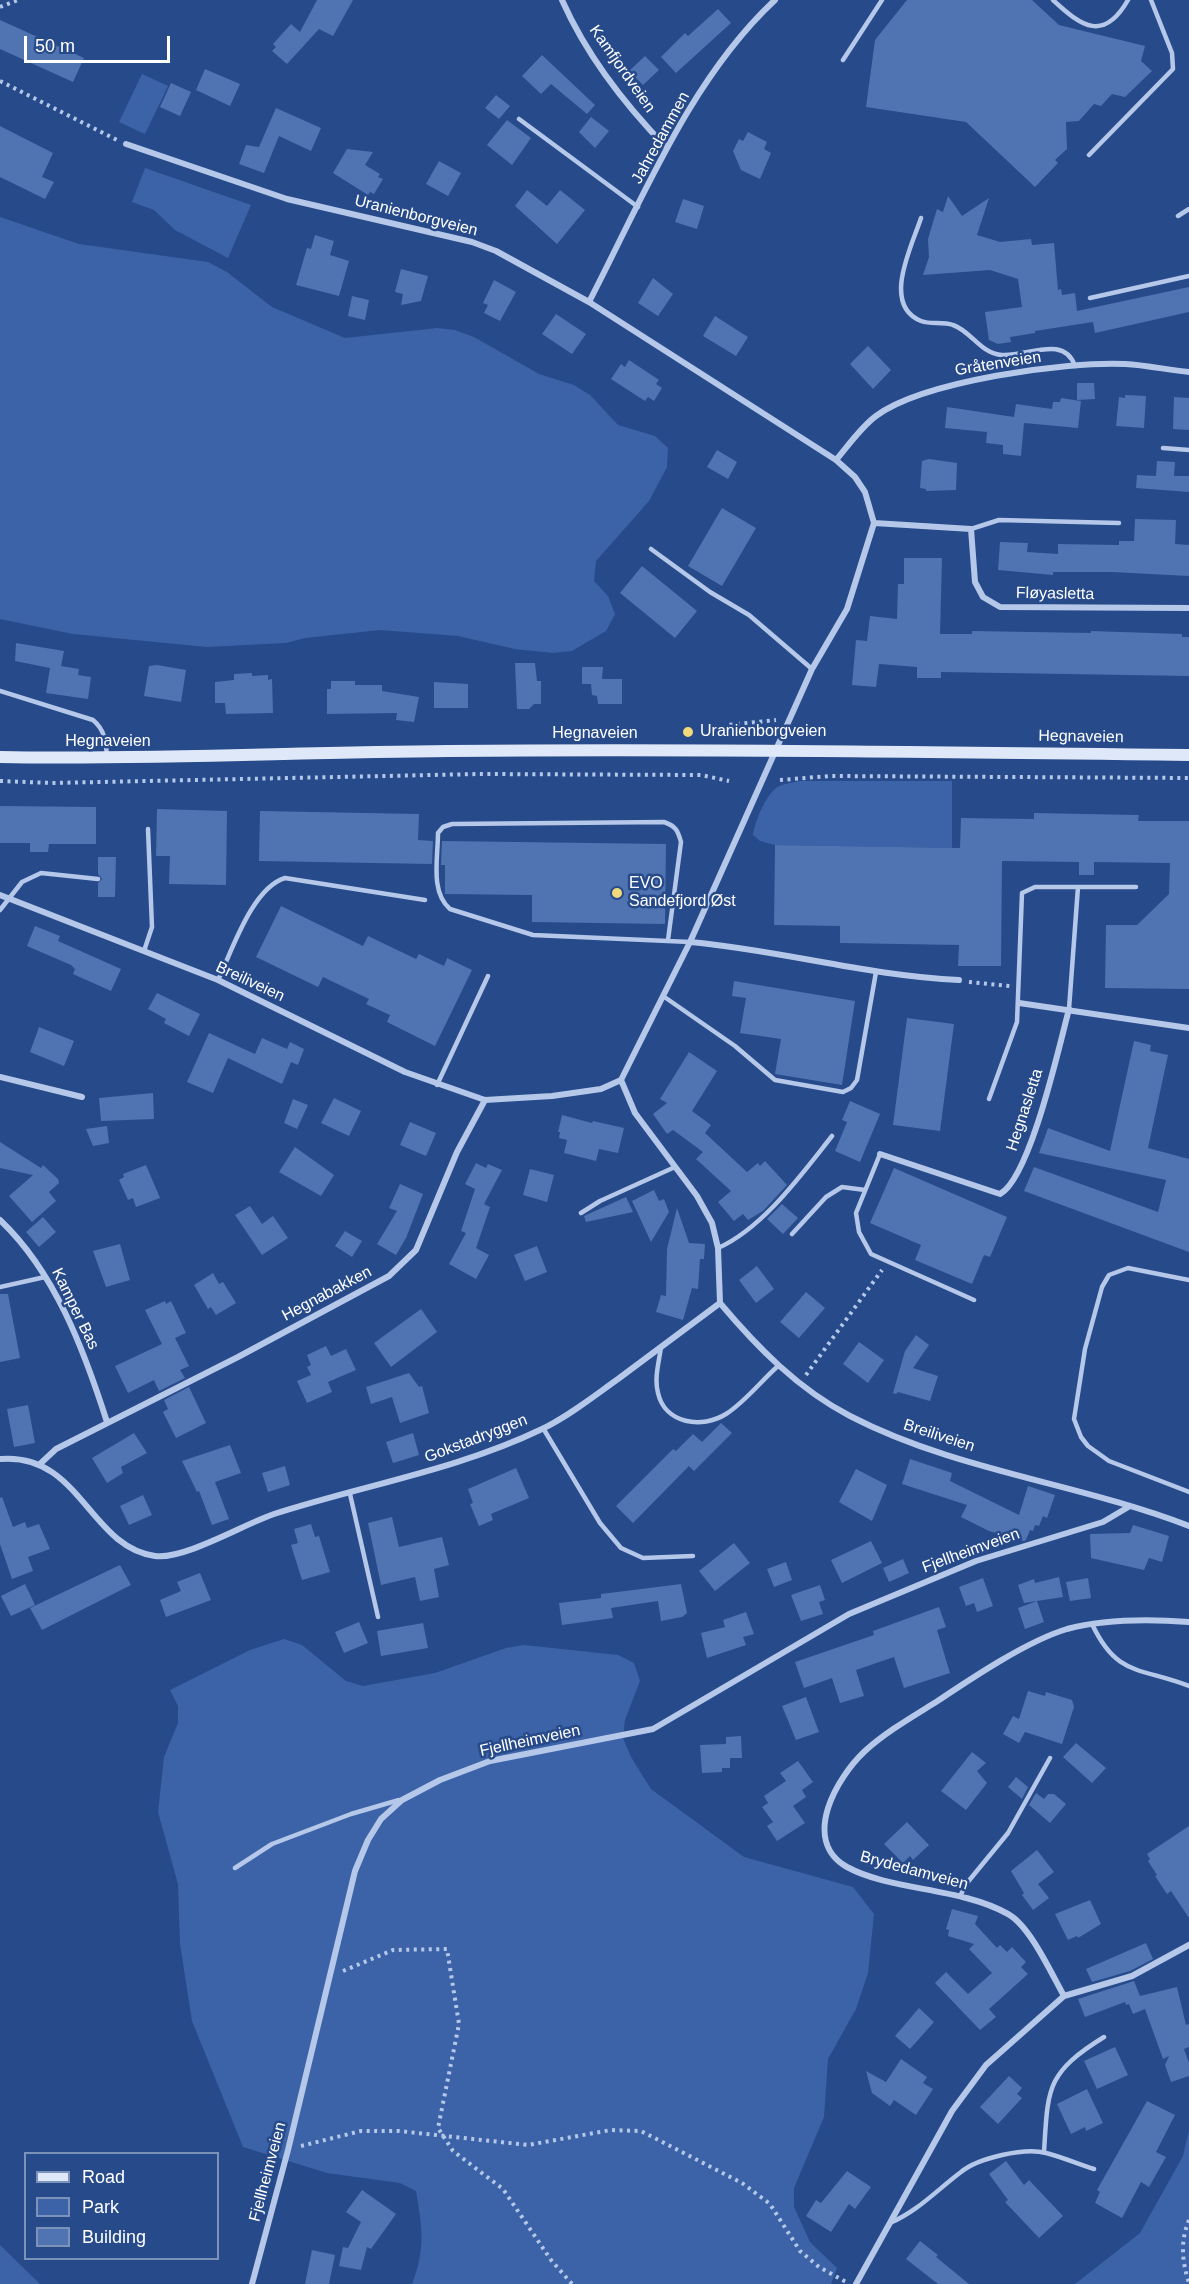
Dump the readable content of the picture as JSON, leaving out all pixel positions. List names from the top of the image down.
{
  "streets": {
    "main road": ["Hegnaveien"],
    "street": [
      "Kamfjordveien",
      "Jahredammen",
      "Uranienborgveien",
      "Gråtenveien",
      "Fløyasletta",
      "Breiliveien",
      "Hegnasletta",
      "Hegnabakken",
      "Kamper Bas",
      "Gokstadryggen",
      "Fjellheimveien",
      "Brydedamveien"
    ]
  },
  "crossings": [
    ["Kamfjordveien", "Jahredammen"],
    ["Jahredammen", "Uranienborgveien"],
    ["Uranienborgveien", "Gråtenveien"],
    ["Breiliveien", "Hegnabakken"],
    ["Breiliveien", "Gokstadryggen"],
    ["Breiliveien", "Fjellheimveien"],
    ["Hegnabakken", "Kamper Bas"],
    ["Hegnabakken", "Gokstadryggen"]
  ],
  "places": ["Uranienborgveien", "EVO Sandefjord Øst"],
  "legend": ["Road", "Park", "Building"],
  "scale_bar": "50 m"
}
